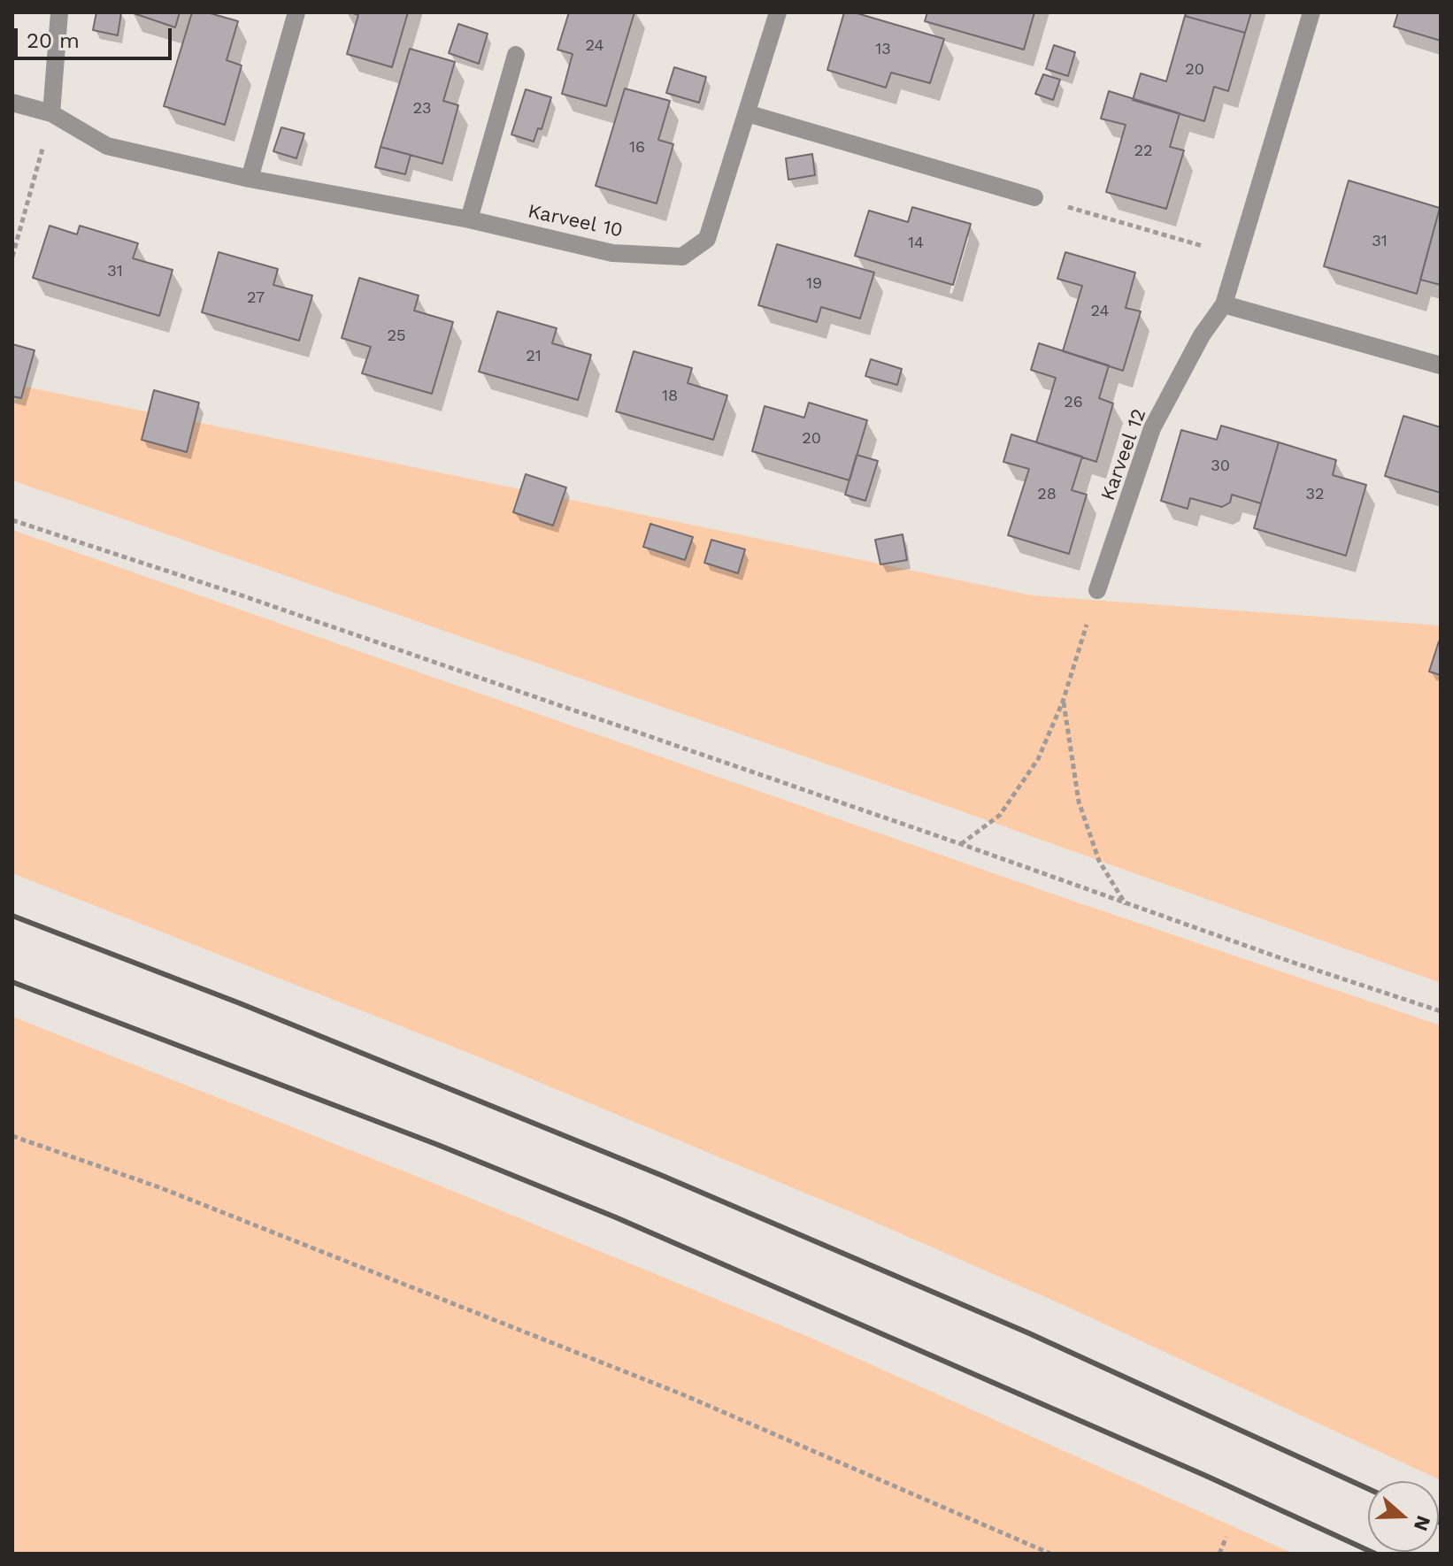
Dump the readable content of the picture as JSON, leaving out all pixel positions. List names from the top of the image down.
{
  "streets": {
    "street": ["Karveel 10", "Karveel 12"]
  },
  "house_numbers": [
    "24",
    "13",
    "20",
    "23",
    "16",
    "22",
    "31",
    "14",
    "31",
    "19",
    "27",
    "24",
    "25",
    "21",
    "18",
    "26",
    "20",
    "30",
    "28",
    "32"
  ],
  "scale_bar": "20 m",
  "north": "right"
}
